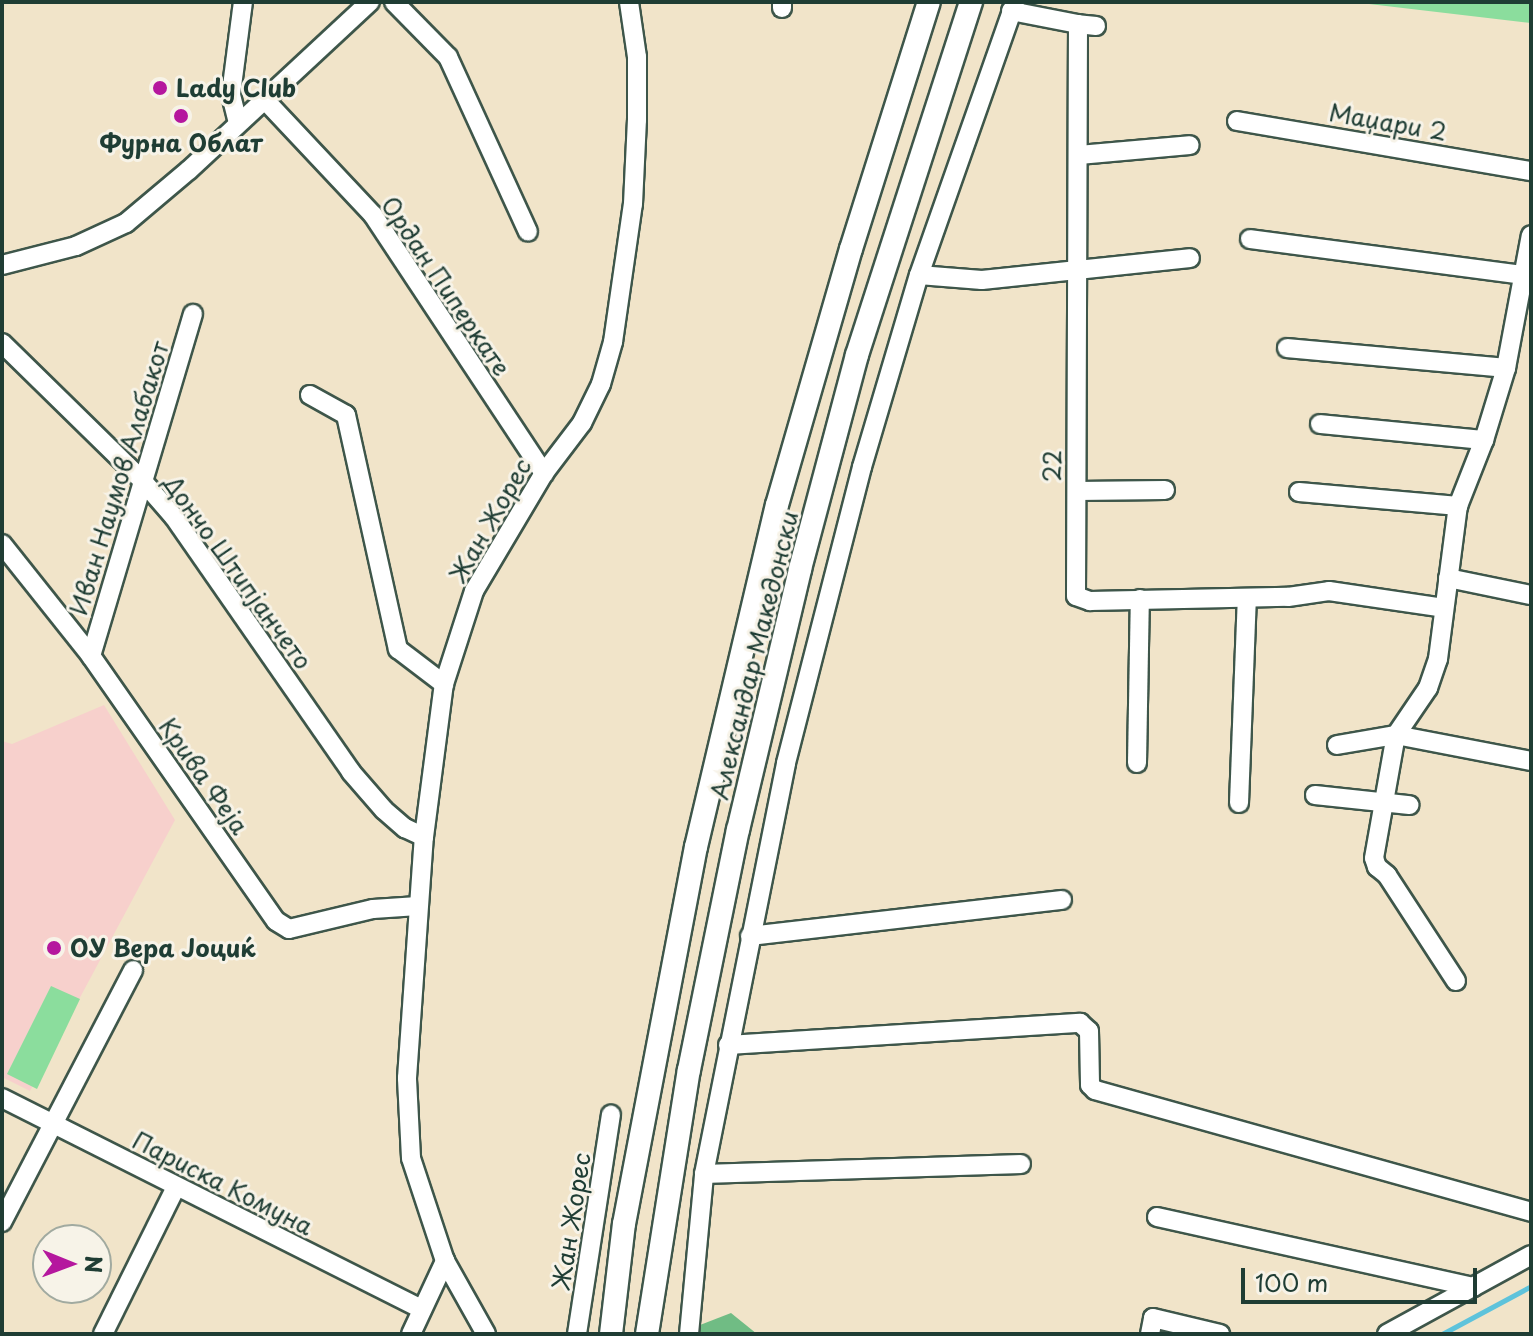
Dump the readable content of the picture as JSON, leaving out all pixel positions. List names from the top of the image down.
{
  "streets": {
    "street": [
      "Маџари 2",
      "Ордан Пиперкате",
      "22",
      "Иван Наумов Алабакот",
      "Жан Жорес",
      "Дончо Штипјанчето",
      "Александар Македонски",
      "Крива Феја",
      "Париска Комуна"
    ]
  },
  "crossings": [
    ["Ордан Пиперкате", "Жан Жорес"],
    ["Иван Наумов Алабакот", "Дончо Штипјанчето"],
    ["Иван Наумов Алабакот", "Крива Феја"],
    ["Жан Жорес", "Дончо Штипјанчето"],
    ["Жан Жорес", "Крива Феја"]
  ],
  "places": ["Lady Club", "Фурна Облат", "ОУ Вера Јоциќ"],
  "scale_bar": "100 m",
  "north": "right"
}
